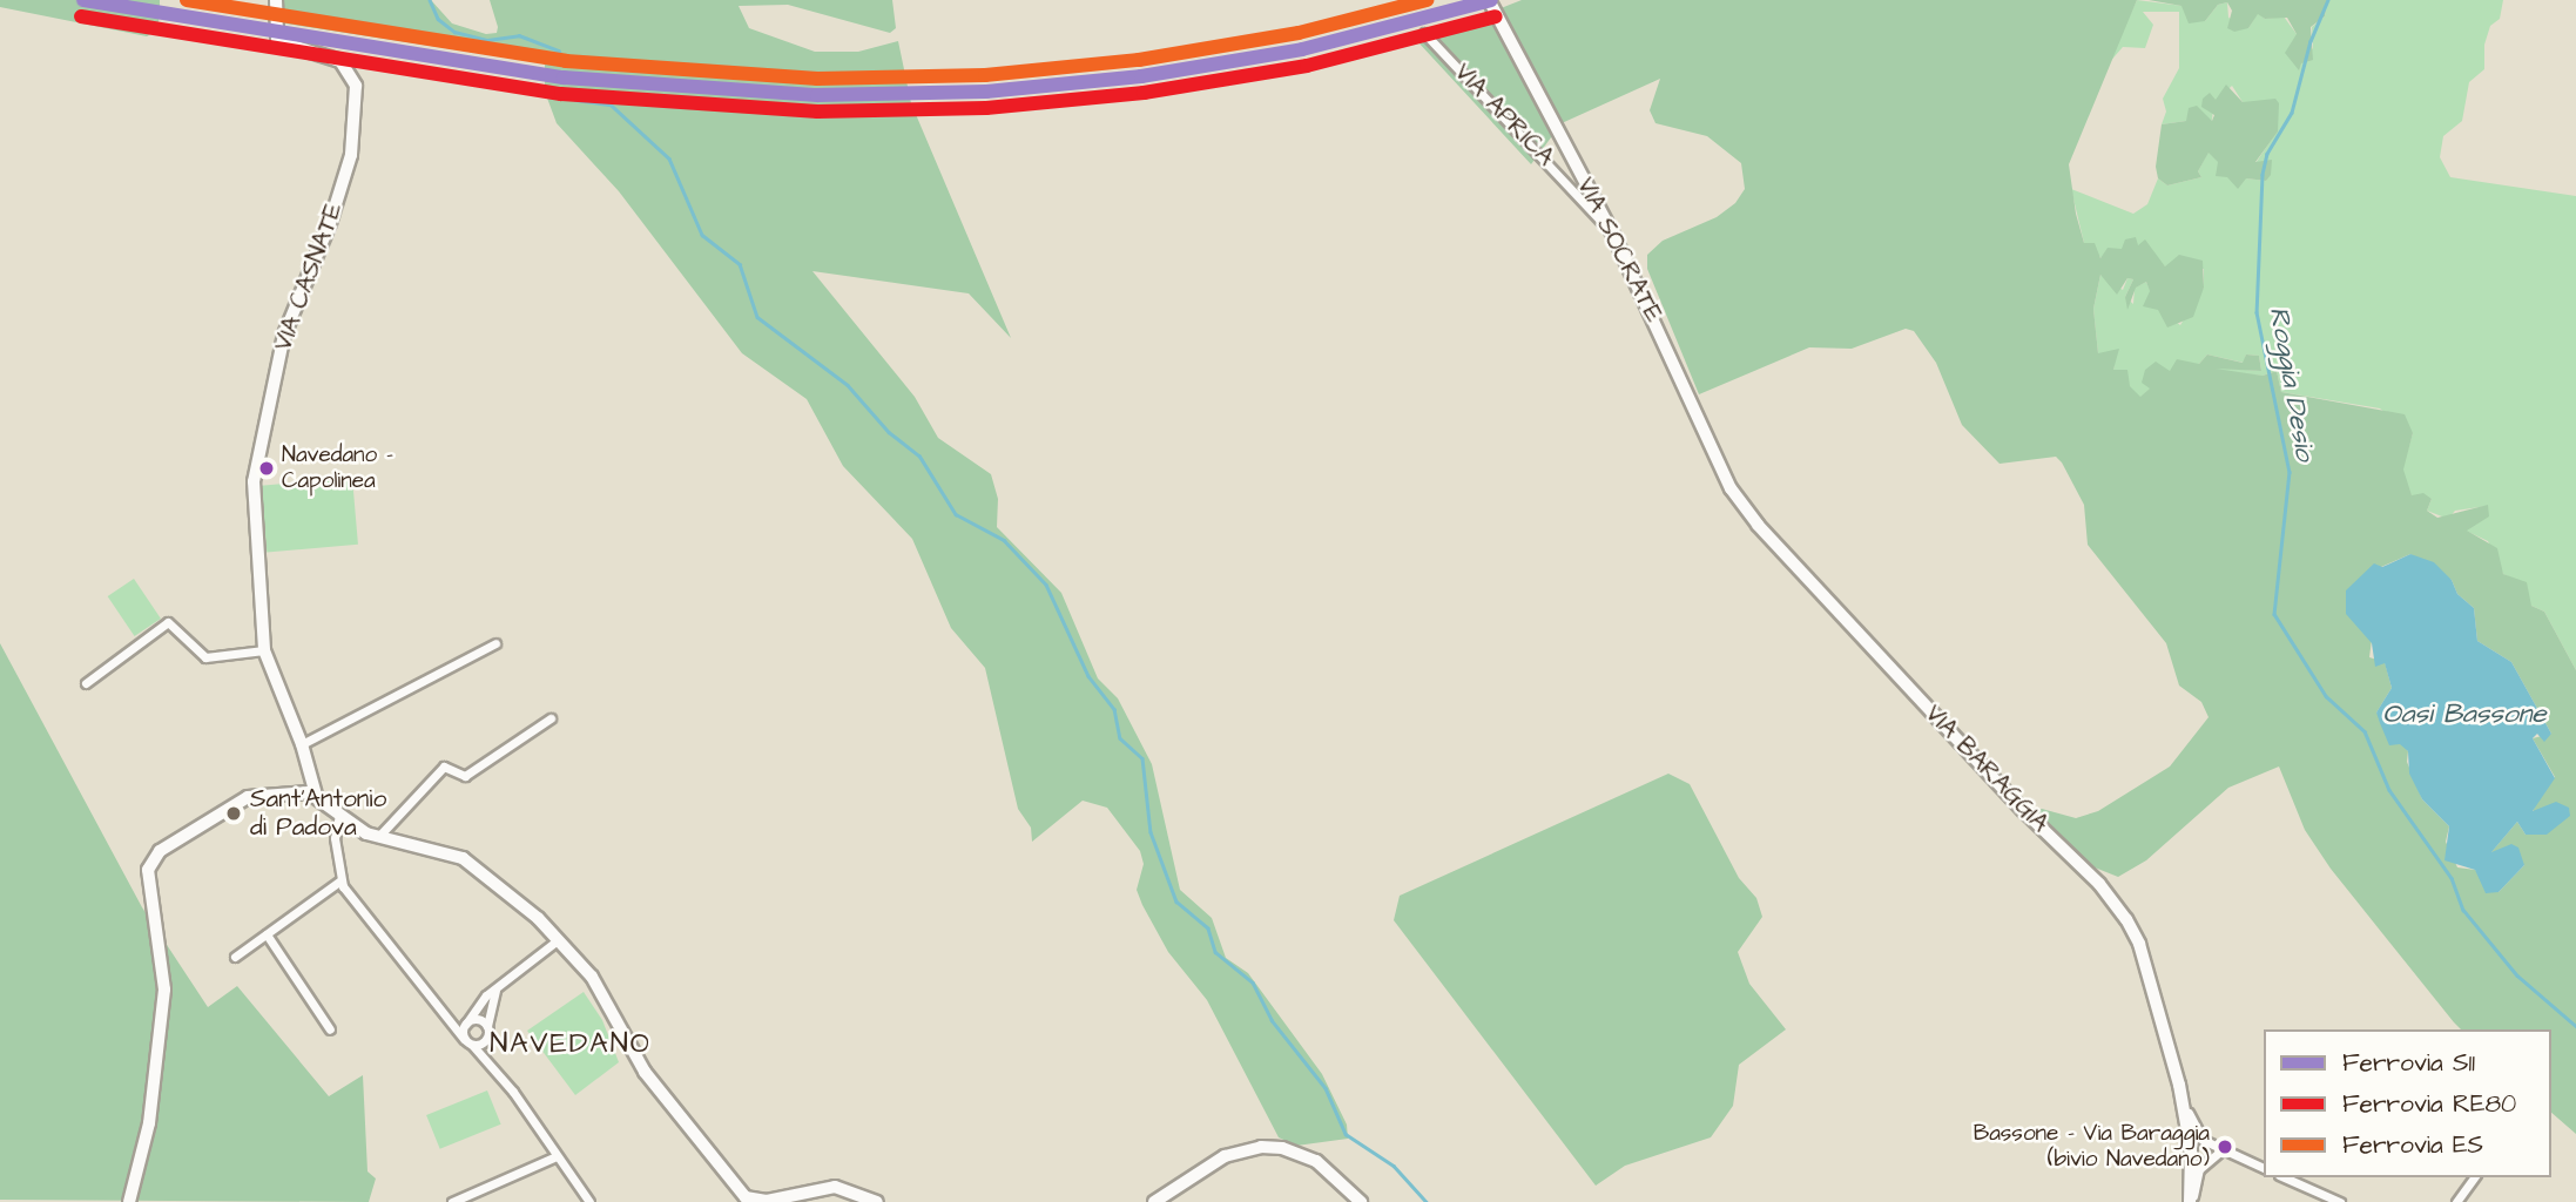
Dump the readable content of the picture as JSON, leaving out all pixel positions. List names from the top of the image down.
{
  "streets": {
    "street": [
      "VIA APRICA",
      "VIA SOCRATE",
      "VIA CASNATE",
      "VIA BARAGGIA"
    ]
  },
  "crossings": [
    ["VIA APRICA", "VIA SOCRATE"],
    ["VIA SOCRATE", "VIA BARAGGIA"]
  ],
  "districts": ["NAVEDANO"],
  "water": ["Roggia Desio", "Oasi Bassone"],
  "places": ["Navedano - Capolinea", "Sant'Antonio di Padova", "Bassone - Via Baraggia (bivio Navedano)"],
  "lines": ["rail line S11", "rail line ES", "rail line RE80"],
  "legend": ["Ferrovia S11", "Ferrovia RE80", "Ferrovia ES"]
}
